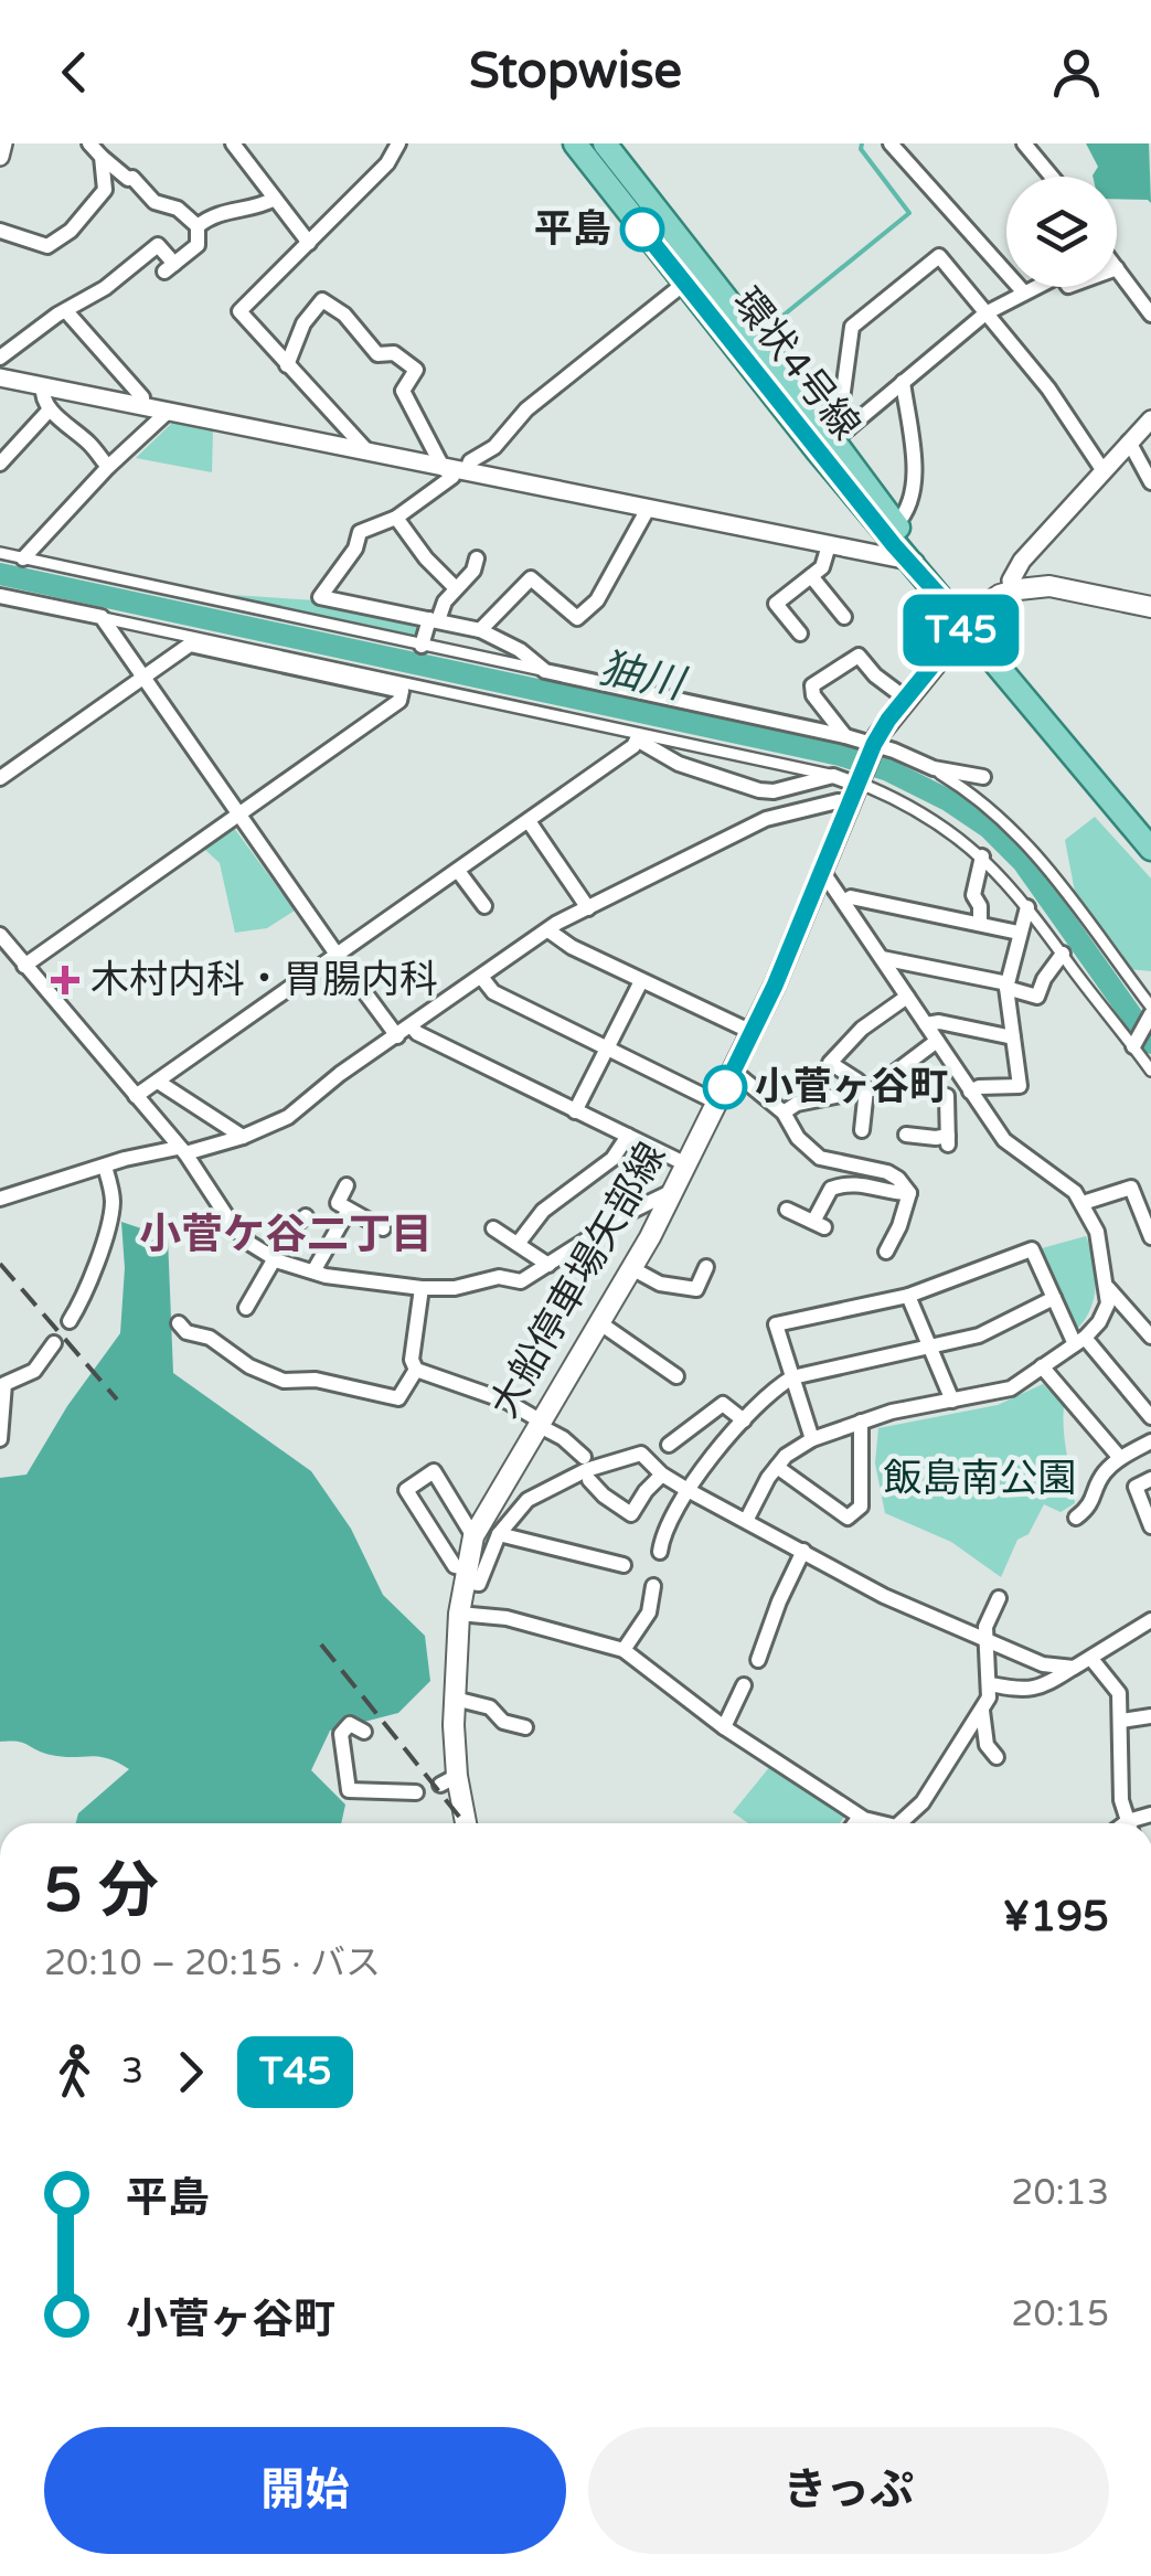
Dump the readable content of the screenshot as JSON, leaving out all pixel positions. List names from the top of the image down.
{
  "streets": {
    "main road": ["環状4号線", "大船停車場矢部線"]
  },
  "districts": ["小菅ケ谷二丁目"],
  "water": ["㹨川"],
  "parks": ["飯島南公園"],
  "places": {
    "other": ["平島", "小菅ヶ谷町"],
    "health": ["木村内科・胃腸内科"]
  },
  "lines": ["bus line T45"],
  "page": {
    "header": "Stopwise",
    "on_map": "T45",
    "heading": ["5 分", "20:10 – 20:15 · バス", "¥195"],
    "legs": ["3", "T45"],
    "list": [
      {
        "name": "平島",
        "value": "20:13"
      },
      {
        "name": "小菅ヶ谷町",
        "value": "20:15"
      }
    ],
    "buttons": ["開始", "きっぷ"]
  }
}
